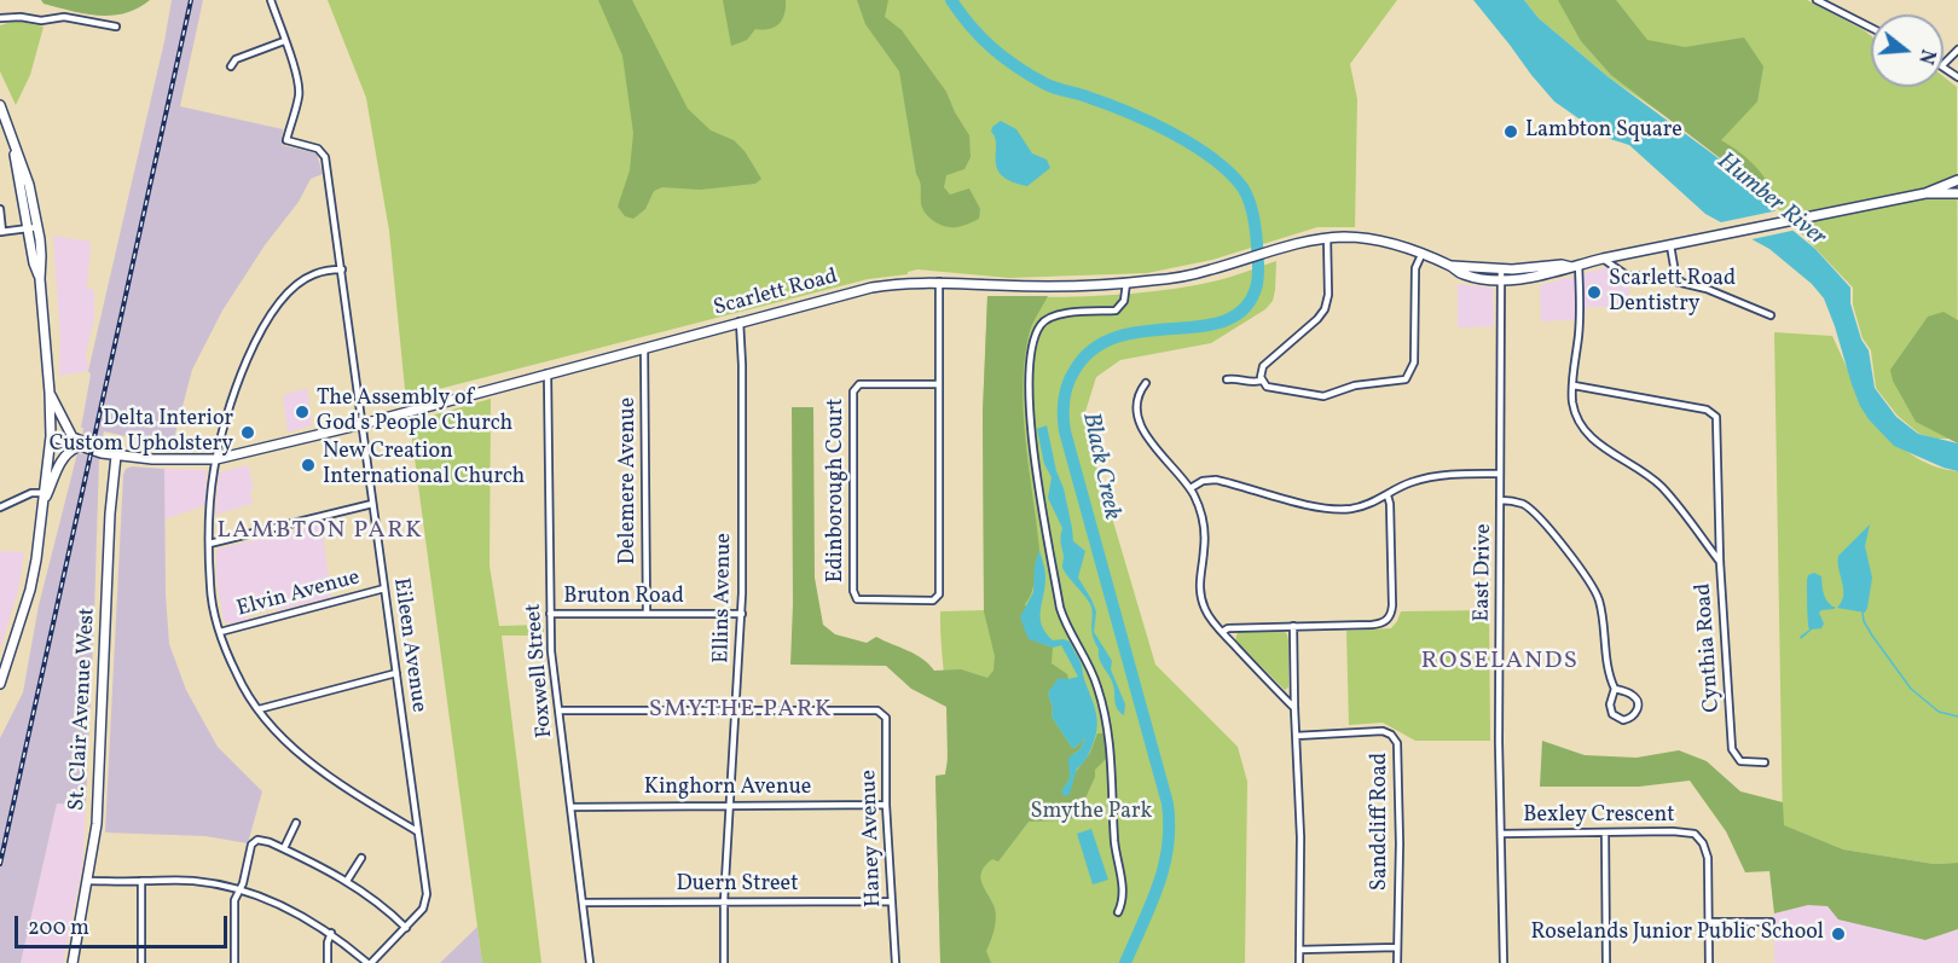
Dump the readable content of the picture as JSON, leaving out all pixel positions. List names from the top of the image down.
{
  "streets": {
    "main road": ["Scarlett Road", "St. Clair Avenue West"],
    "street": [
      "Delemere Avenue",
      "Edinborough Court",
      "East Drive",
      "Elvin Avenue",
      "Bruton Road",
      "Ellins Avenue",
      "Eileen Avenue",
      "Cynthia Road",
      "Foxwell Street",
      "Kinghorn Avenue",
      "Bexley Crescent",
      "Sandcliff Road",
      "Haney Avenue",
      "Duern Street"
    ]
  },
  "crossings": [
    ["Scarlett Road", "Delemere Avenue"],
    ["Scarlett Road", "Edinborough Court"],
    ["Scarlett Road", "East Drive"],
    ["Scarlett Road", "Ellins Avenue"],
    ["Scarlett Road", "Eileen Avenue"],
    ["Scarlett Road", "Cynthia Road"],
    ["Scarlett Road", "Foxwell Street"],
    ["Scarlett Road", "St. Clair Avenue West"],
    ["Delemere Avenue", "Bruton Road"],
    ["East Drive", "Bexley Crescent"],
    ["Elvin Avenue", "Eileen Avenue"],
    ["Bruton Road", "Ellins Avenue"],
    ["Bruton Road", "Foxwell Street"],
    ["Ellins Avenue", "Kinghorn Avenue"],
    ["Ellins Avenue", "Haney Avenue"],
    ["Ellins Avenue", "Duern Street"],
    ["Foxwell Street", "Kinghorn Avenue"],
    ["Foxwell Street", "Duern Street"],
    ["Kinghorn Avenue", "Haney Avenue"],
    ["Haney Avenue", "Duern Street"]
  ],
  "districts": ["LAMBTON PARK", "ROSELANDS", "SMYTHE PARK"],
  "water": ["Humber River", "Black Creek"],
  "parks": ["Smythe Park"],
  "places": [
    "Lambton Square",
    "Scarlett Road Dentistry",
    "The Assembly of God's People Church",
    "Delta Interior Custom Upholstery",
    "New Creation International Church",
    "Roselands Junior Public School"
  ],
  "scale_bar": "200 m",
  "north": "right"
}
